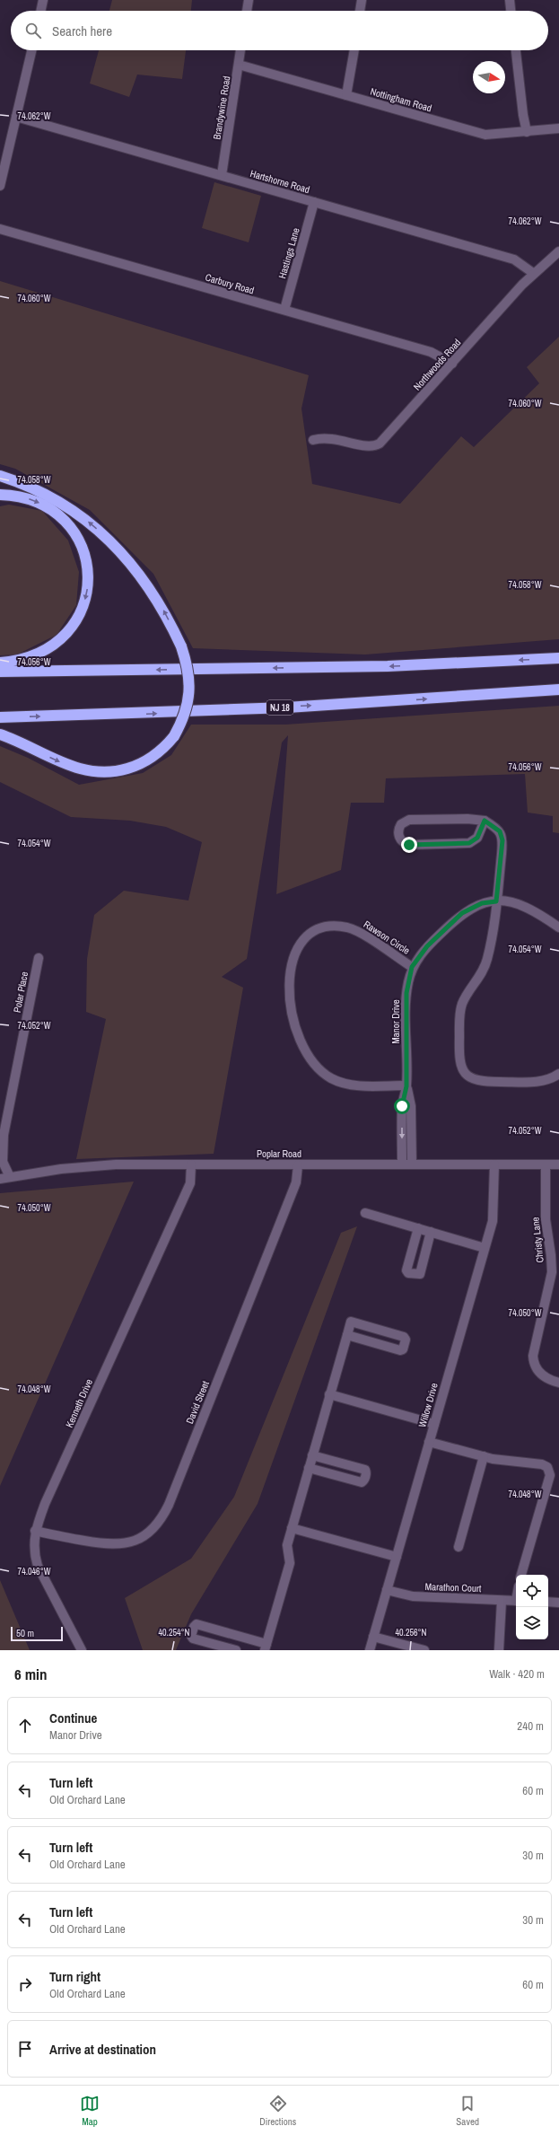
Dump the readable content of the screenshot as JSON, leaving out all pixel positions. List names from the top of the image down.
{
  "streets": {
    "highway": ["NJ 18"],
    "street": [
      "Nottingham Road",
      "Brandywine Road",
      "Hartshorne Road",
      "Hastings Lane",
      "Carbury Road",
      "Northwoods Road",
      "Rawson Circle",
      "Polar Place",
      "Manor Drive",
      "Poplar Road",
      "Christy Lane",
      "David Street",
      "Kenneth Drive",
      "Willow Drive",
      "Marathon Court"
    ]
  },
  "crossings": [
    ["Nottingham Road", "Brandywine Road"],
    ["Brandywine Road", "Hartshorne Road"],
    ["Hartshorne Road", "Hastings Lane"],
    ["Hartshorne Road", "Northwoods Road"],
    ["Hastings Lane", "Carbury Road"],
    ["Carbury Road", "Northwoods Road"],
    ["Rawson Circle", "Manor Drive"],
    ["Polar Place", "Poplar Road"],
    ["Manor Drive", "Poplar Road"],
    ["Poplar Road", "Christy Lane"],
    ["Poplar Road", "David Street"],
    ["Poplar Road", "Kenneth Drive"],
    ["Poplar Road", "Willow Drive"],
    ["David Street", "Kenneth Drive"],
    ["Willow Drive", "Marathon Court"]
  ],
  "scale_bar": "50 m",
  "north": "right",
  "page": {
    "search": "Search here",
    "scale": "50 m",
    "heading": ["6 min", "Walk · 420 m"],
    "list": [
      ["Continue", "Manor Drive", "240 m"],
      ["Turn left", "Old Orchard Lane", "60 m"],
      ["Turn left", "Old Orchard Lane", "30 m"],
      ["Turn left", "Old Orchard Lane", "30 m"],
      ["Turn right", "Old Orchard Lane", "60 m"],
      "Arrive at destination"
    ],
    "nav": ["Map", "Directions", "Saved"]
  },
  "coordinates": [
    "74.062°W",
    "74.060°W",
    "74.058°W",
    "74.056°W",
    "74.054°W",
    "74.052°W",
    "74.050°W",
    "74.048°W",
    "74.046°W",
    "40.254°N",
    "40.256°N"
  ]
}
